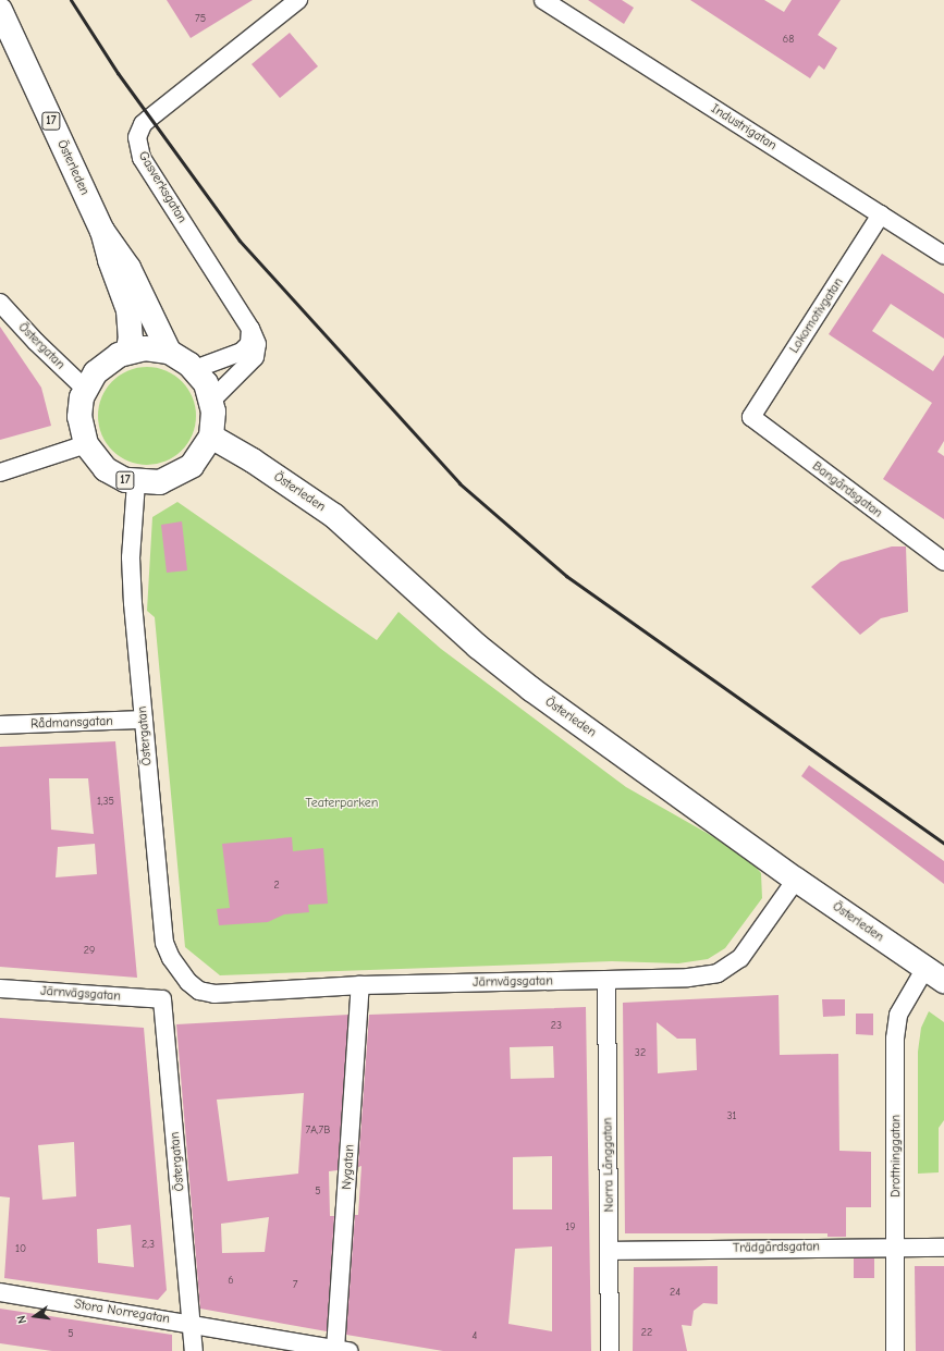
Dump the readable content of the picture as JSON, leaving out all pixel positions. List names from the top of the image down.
{
  "streets": {
    "main road": ["17", "Österleden"],
    "street": [
      "Industrigatan",
      "Gasverksgatan",
      "Lokomotivgatan",
      "Östergatan",
      "Bangårdsgatan",
      "Rådmansgatan",
      "Järnvägsgatan",
      "Drottninggatan",
      "Norra Långgatan",
      "Nygatan",
      "Trädgårdsgatan",
      "Stora Norregatan"
    ]
  },
  "crossings": [
    ["Industrigatan", "Lokomotivgatan"],
    ["Österleden", "Gasverksgatan"],
    ["Österleden", "Östergatan"],
    ["Österleden", "Järnvägsgatan"],
    ["Österleden", "Drottninggatan"],
    ["Gasverksgatan", "Östergatan"],
    ["Lokomotivgatan", "Bangårdsgatan"],
    ["Östergatan", "Rådmansgatan"],
    ["Östergatan", "Järnvägsgatan"],
    ["Östergatan", "Stora Norregatan"],
    ["Järnvägsgatan", "Norra Långgatan"],
    ["Järnvägsgatan", "Nygatan"],
    ["Drottninggatan", "Trädgårdsgatan"],
    ["Norra Långgatan", "Trädgårdsgatan"],
    ["Nygatan", "Stora Norregatan"]
  ],
  "parks": ["Teaterparken"],
  "house_numbers": [
    "75",
    "68",
    "1,35",
    "2",
    "29",
    "23",
    "32",
    "31",
    "7A,7B",
    "5",
    "19",
    "2,3",
    "10",
    "6",
    "7",
    "24",
    "22",
    "5",
    "4"
  ],
  "north": "left"
}
